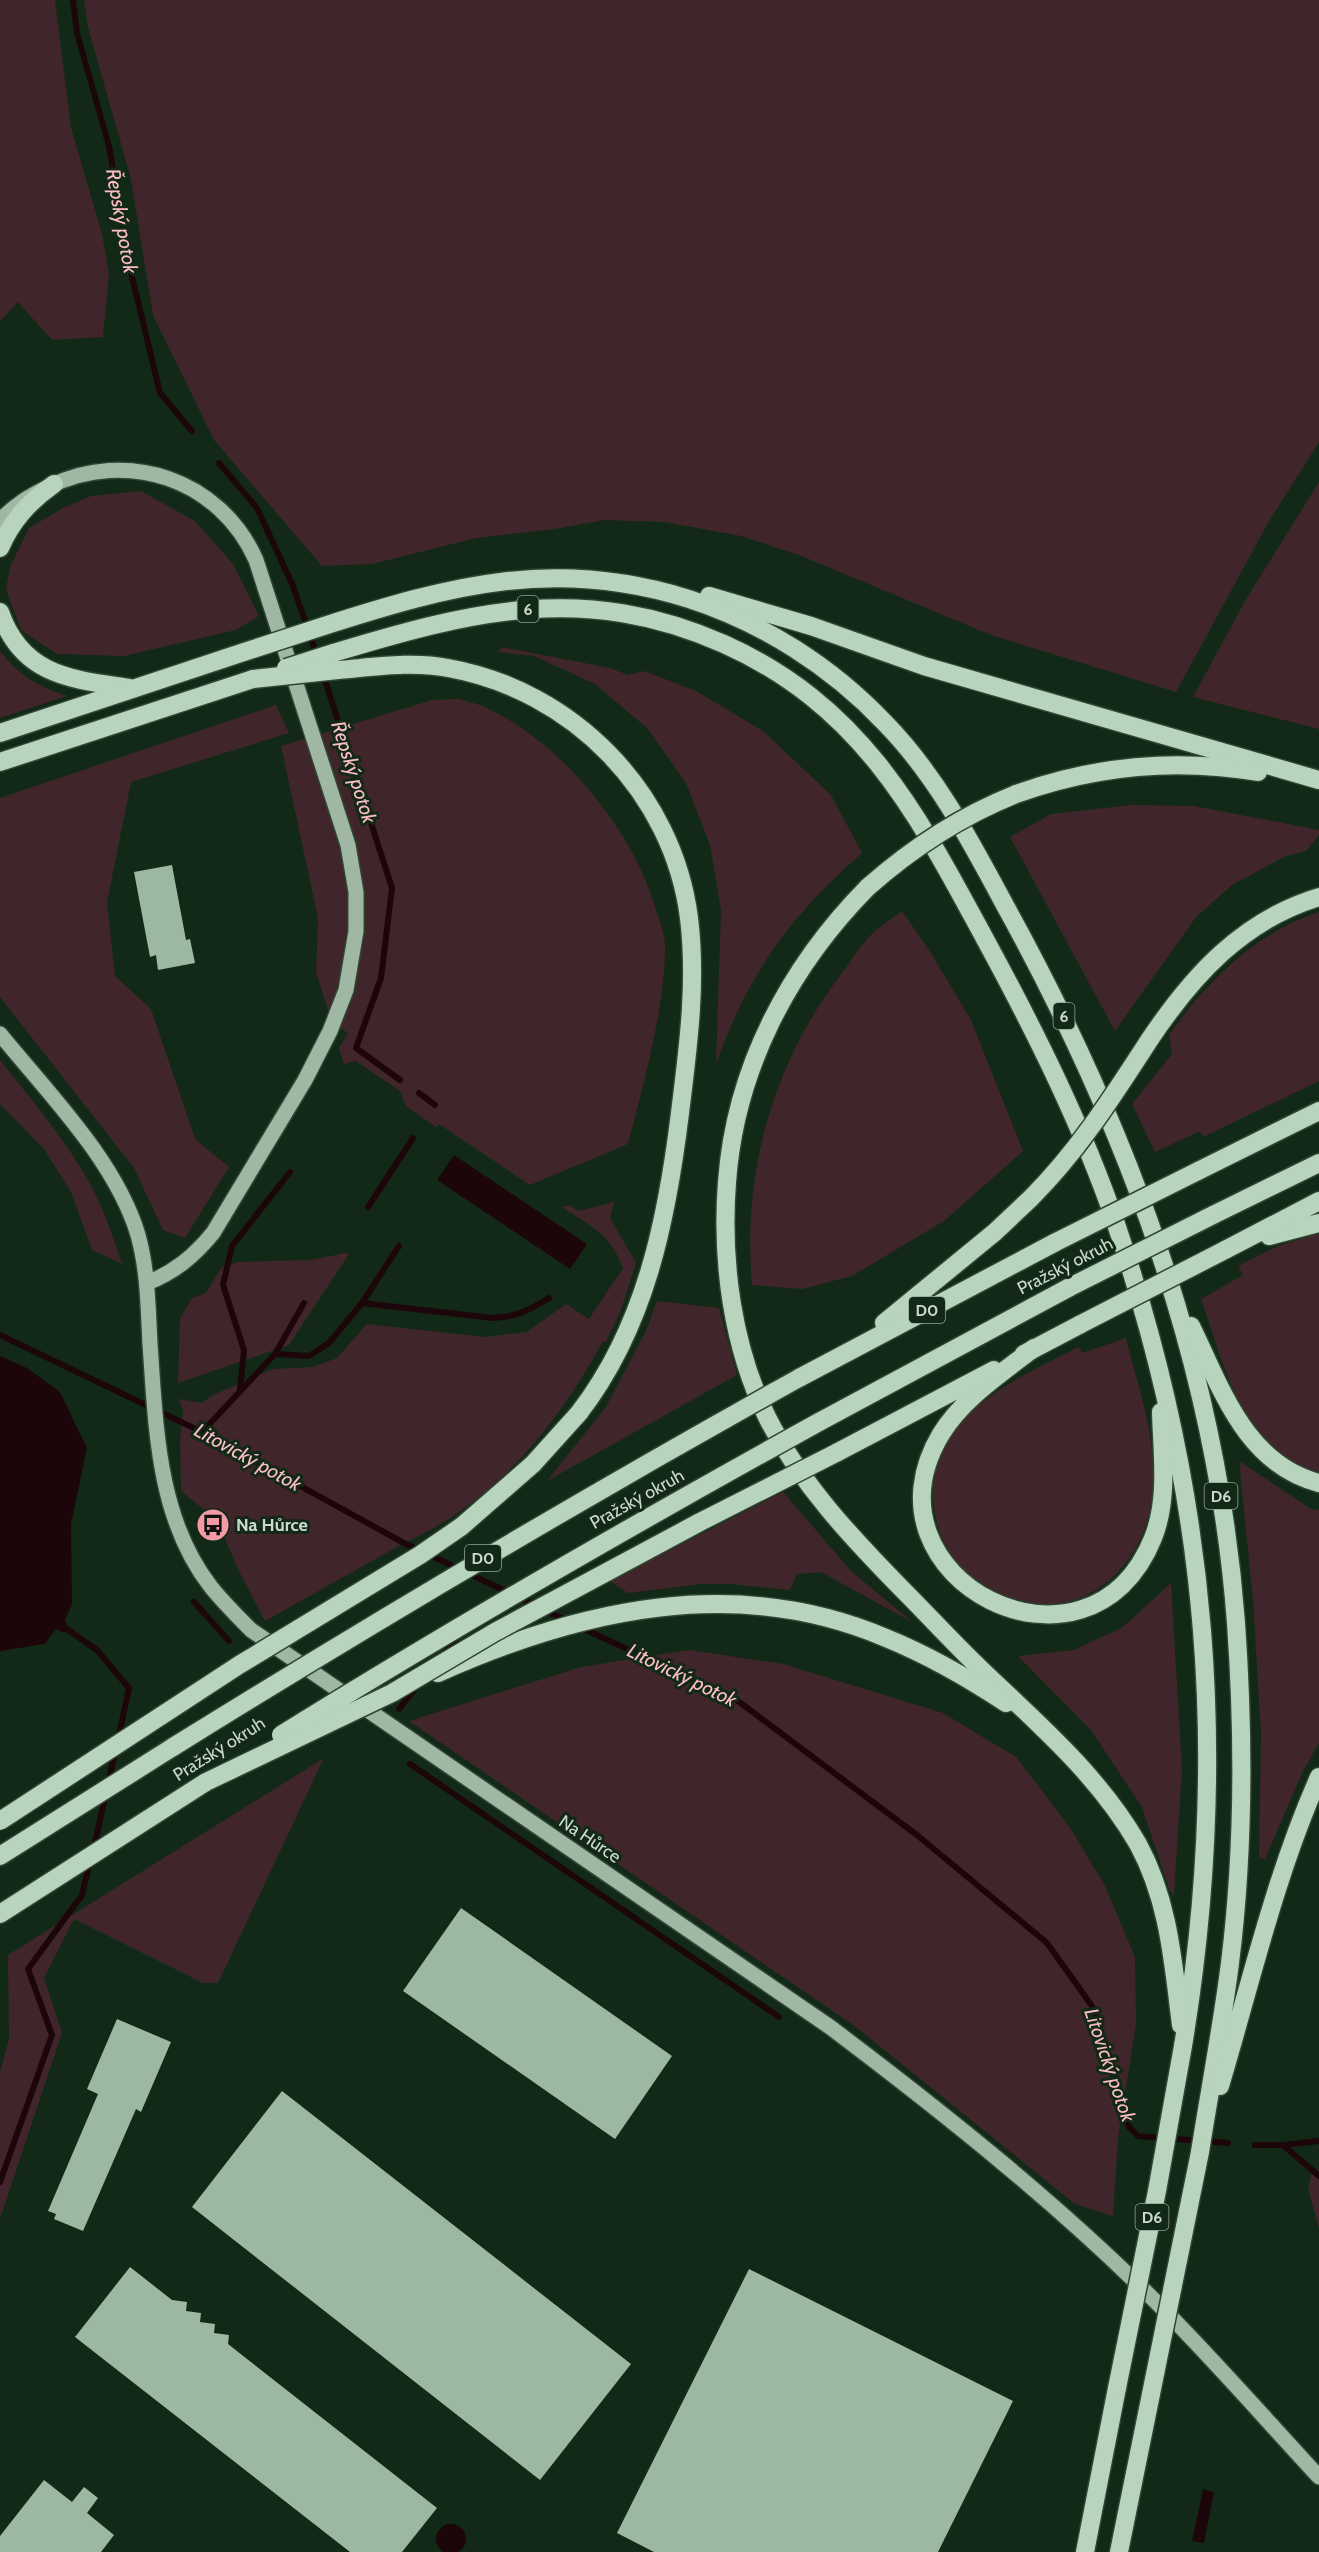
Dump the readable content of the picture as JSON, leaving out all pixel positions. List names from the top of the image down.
{
  "streets": {
    "highway": [
      "6",
      "Pražský okruh",
      "D0",
      "D6"
    ],
    "main road": ["Na Hůrce"]
  },
  "crossings": [
    ["6", "D6"]
  ],
  "water": ["Řepský potok", "Litovický potok"],
  "places": {
    "bus stop": ["Na Hůrce"]
  }
}
